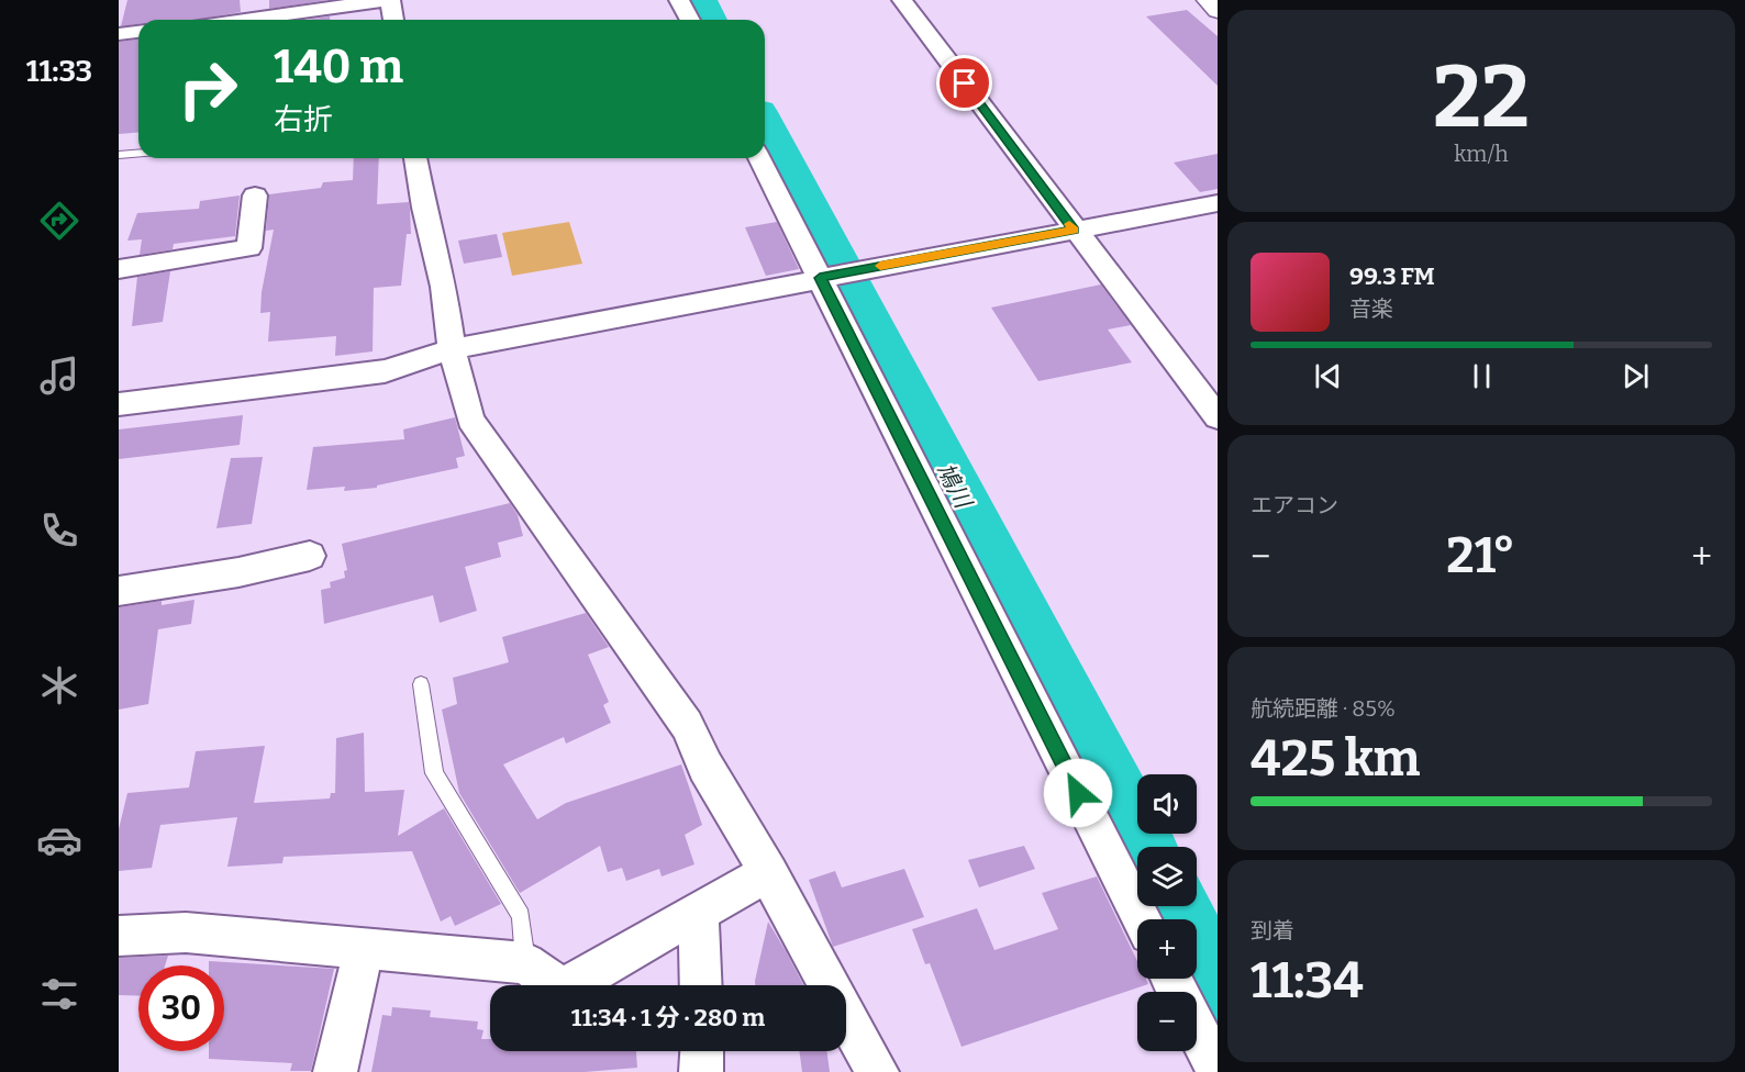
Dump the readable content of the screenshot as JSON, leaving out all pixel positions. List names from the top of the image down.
{
  "water": ["鳩川"],
  "page": {
    "tabs": "11:33",
    "tile": [
      ["22", "km/h"],
      "エアコン",
      ["航続距離 · 85%", "425 km"],
      ["到着", "11:34"]
    ],
    "turn": ["140 m", "右折"],
    "song": ["99.3 FM", "音楽"],
    "heat": ["−", "21°", "+"],
    "map_buttons": ["+", "−"],
    "limit": "30",
    "trip": "11:34 · 1 分 · 280 m"
  }
}
